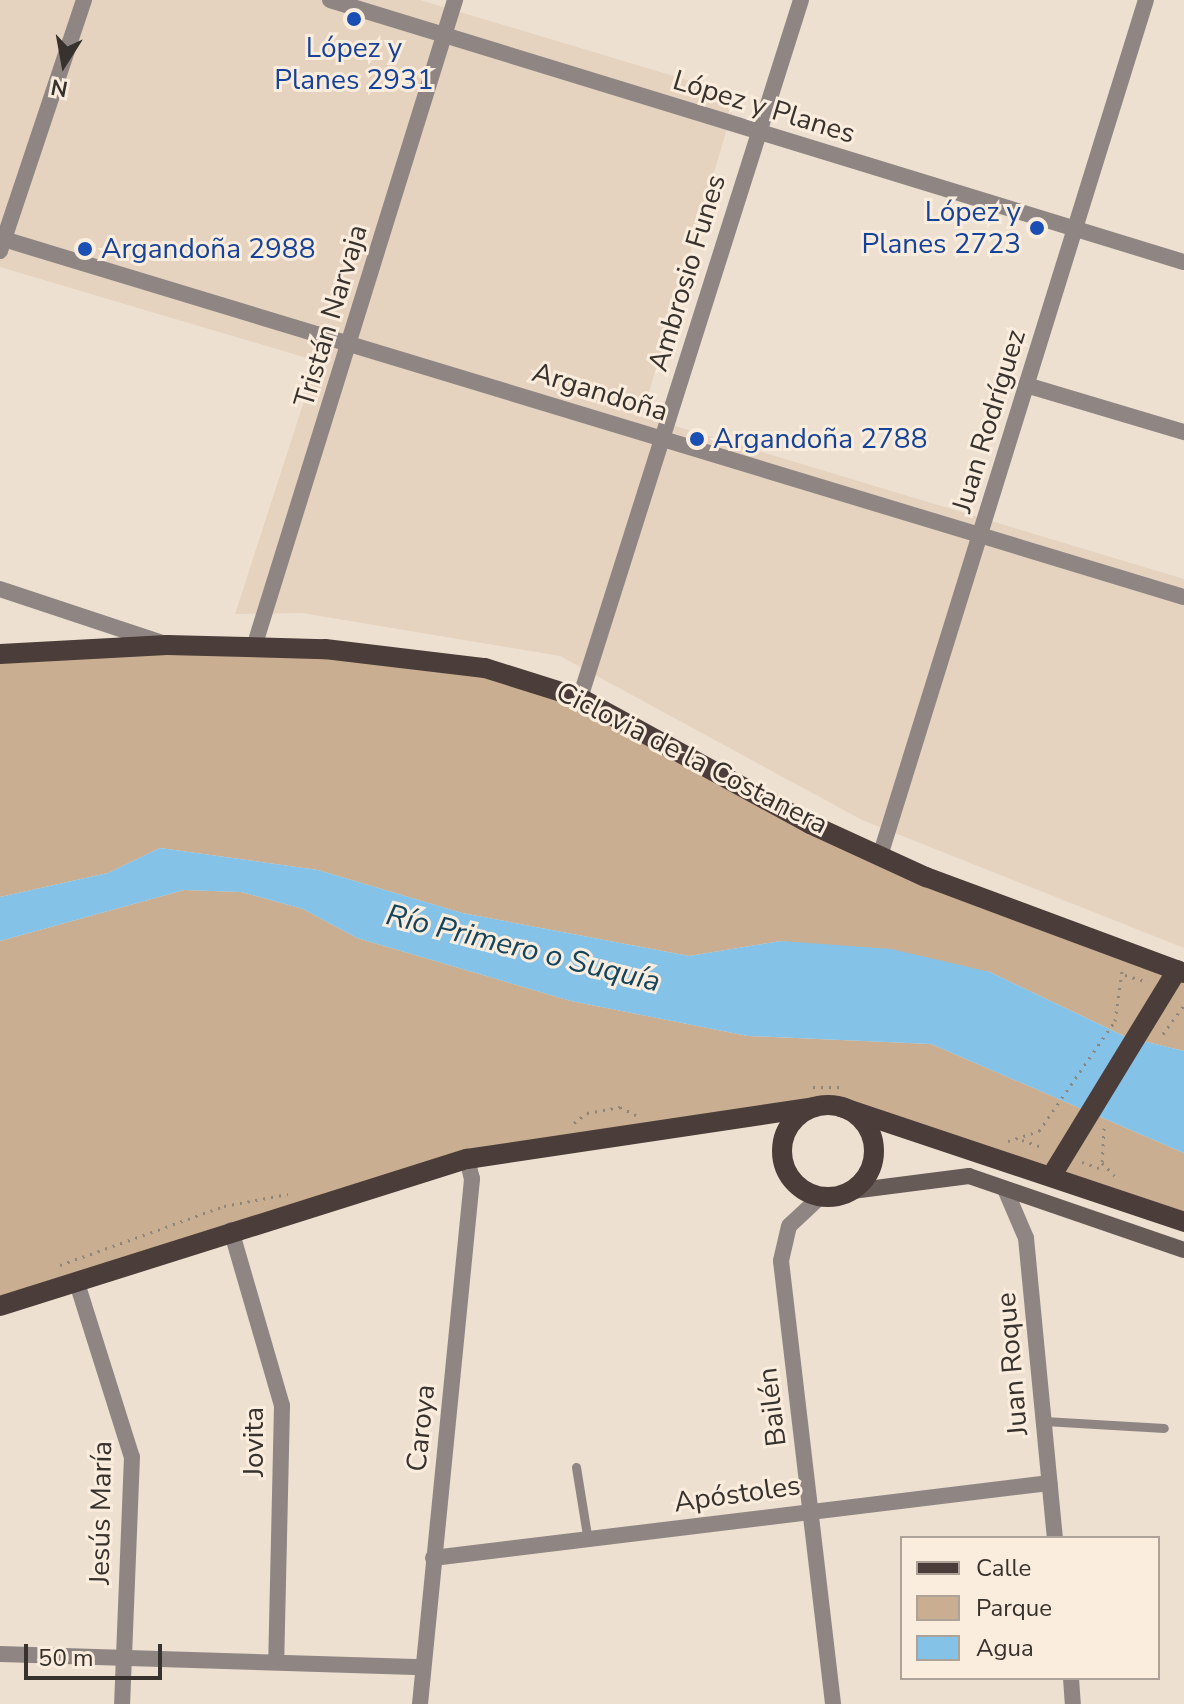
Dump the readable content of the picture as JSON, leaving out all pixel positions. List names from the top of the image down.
{
  "streets": {
    "street": [
      "López y Planes",
      "Ambrosio Funes",
      "Tristán Narvaja",
      "Argandoña",
      "Juan Rodríguez",
      "Juan Roque",
      "Bailén",
      "Caroya",
      "Jovita",
      "Apóstoles",
      "Jesús María"
    ]
  },
  "crossings": [
    ["López y Planes", "Ambrosio Funes"],
    ["López y Planes", "Tristán Narvaja"],
    ["López y Planes", "Juan Rodríguez"],
    ["Ambrosio Funes", "Argandoña"],
    ["Tristán Narvaja", "Argandoña"],
    ["Argandoña", "Juan Rodríguez"],
    ["Juan Roque", "Apóstoles"],
    ["Bailén", "Apóstoles"],
    ["Caroya", "Apóstoles"]
  ],
  "water": ["Río Primero o Suquía"],
  "places": [
    "López y Planes 2931",
    "López y Planes 2723",
    "Argandoña 2988",
    "Argandoña 2788"
  ],
  "legend": ["Calle", "Parque", "Agua"],
  "scale_bar": "50 m",
  "north": "bottom"
}
